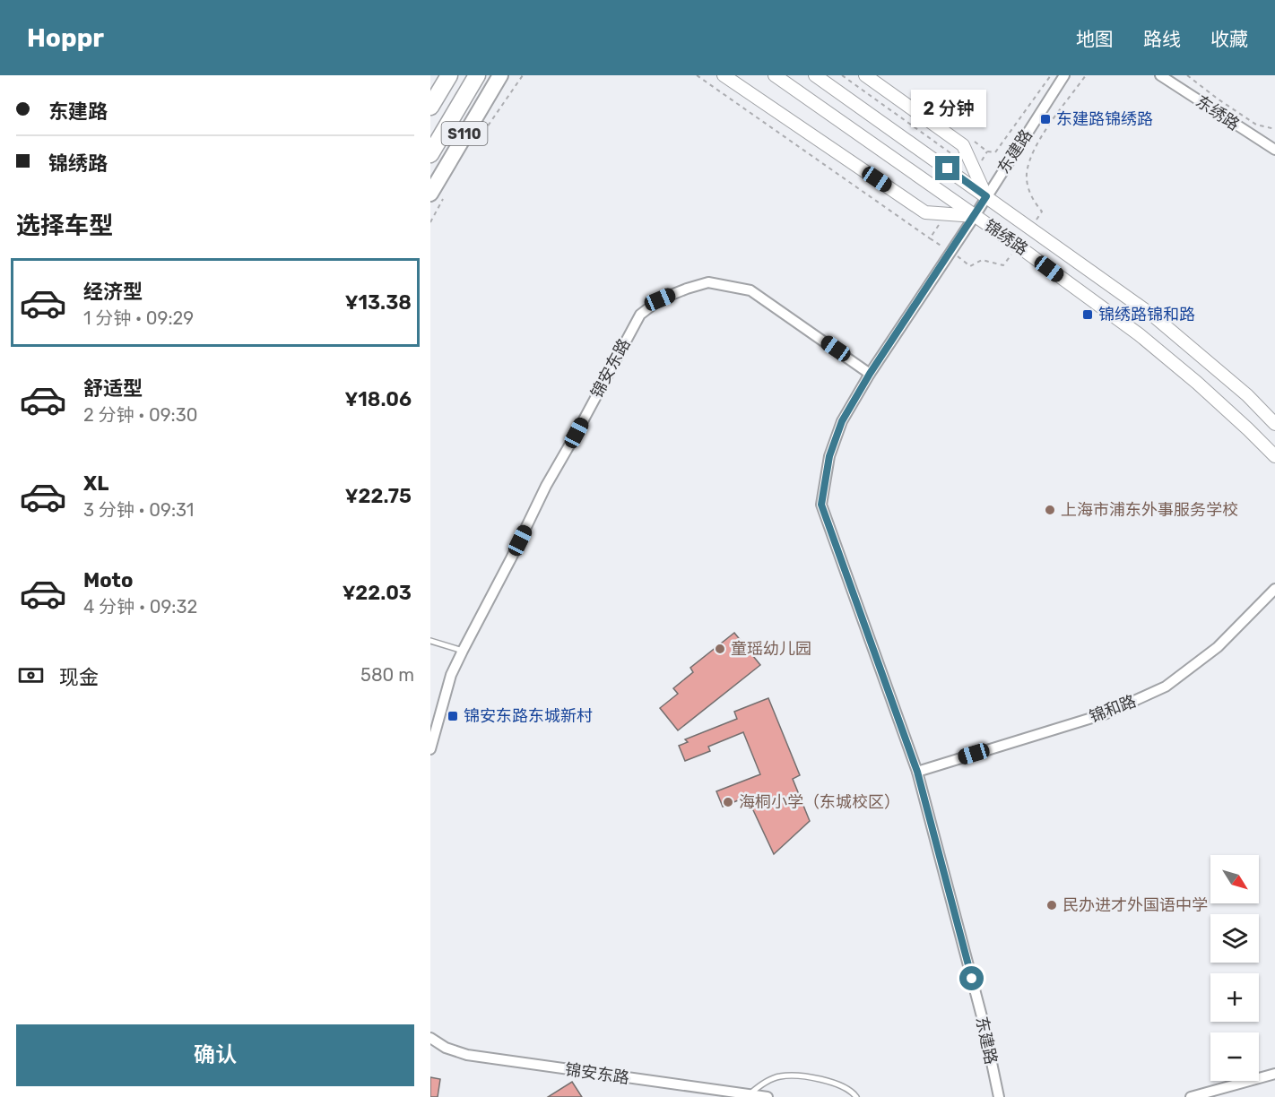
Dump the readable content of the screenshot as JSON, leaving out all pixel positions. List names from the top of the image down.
{
  "streets": {
    "main road": ["S110", "锦绣路"],
    "street": [
      "东绣路",
      "东建路",
      "锦安东路",
      "锦和路"
    ]
  },
  "crossings": [
    ["东建路", "锦绣路"],
    ["东建路", "锦安东路"],
    ["东建路", "锦和路"]
  ],
  "places": {
    "transit": ["东建路锦绣路", "锦绣路锦和路", "锦安东路东城新村"],
    "other": [
      "上海市浦东外事服务学校",
      "童瑶幼儿园",
      "海桐小学（东城校区）",
      "民办进才外国语中学"
    ]
  },
  "north": "bottom right",
  "page": {
    "header": "Hoppr",
    "nav": ["地图", "路线", "收藏"],
    "banner": ["东建路", "锦绣路"],
    "bubble": "2 分钟",
    "heading": "选择车型",
    "list": [
      {
        "name": "经济型",
        "note": "1 分钟 · 09:29",
        "value": "¥13.38"
      },
      {
        "name": "舒适型",
        "note": "2 分钟 · 09:30",
        "value": "¥18.06"
      },
      {
        "name": "XL",
        "note": "3 分钟 · 09:31",
        "value": "¥22.75"
      },
      {
        "name": "Moto",
        "note": "4 分钟 · 09:32",
        "value": "¥22.03"
      }
    ],
    "pay": ["现金", "580 m"],
    "map_buttons": ["+", "−"],
    "buttons": "确认"
  }
}
